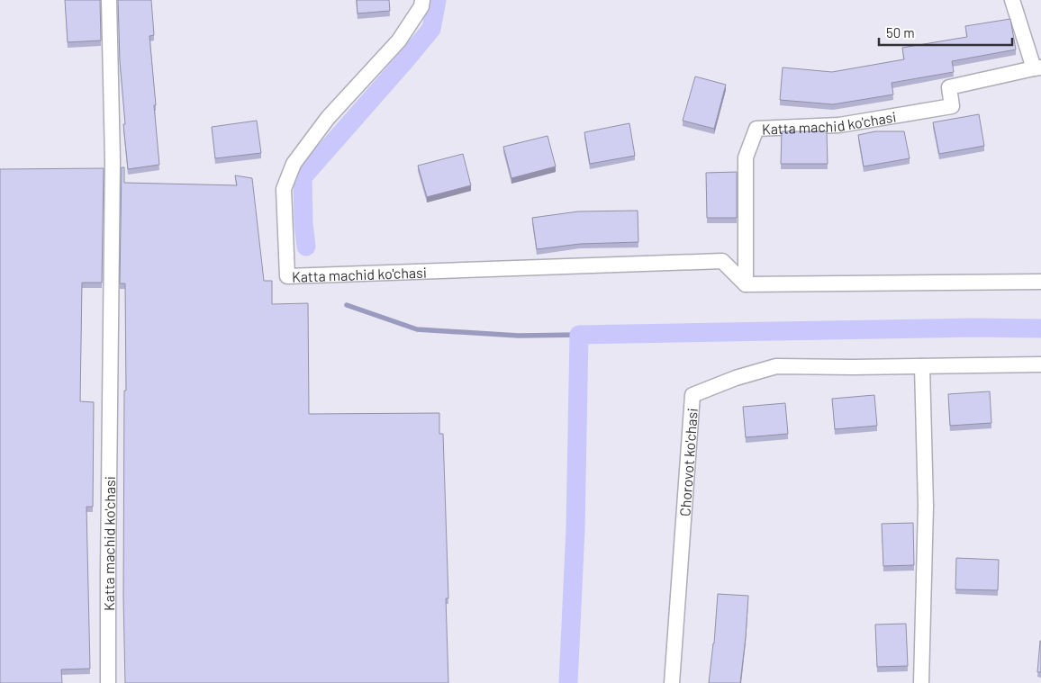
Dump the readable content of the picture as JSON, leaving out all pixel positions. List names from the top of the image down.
{
  "streets": {
    "street": ["Katta machid ko'chasi", "Chorovot ko'chasi"]
  },
  "scale_bar": "50 m"
}
